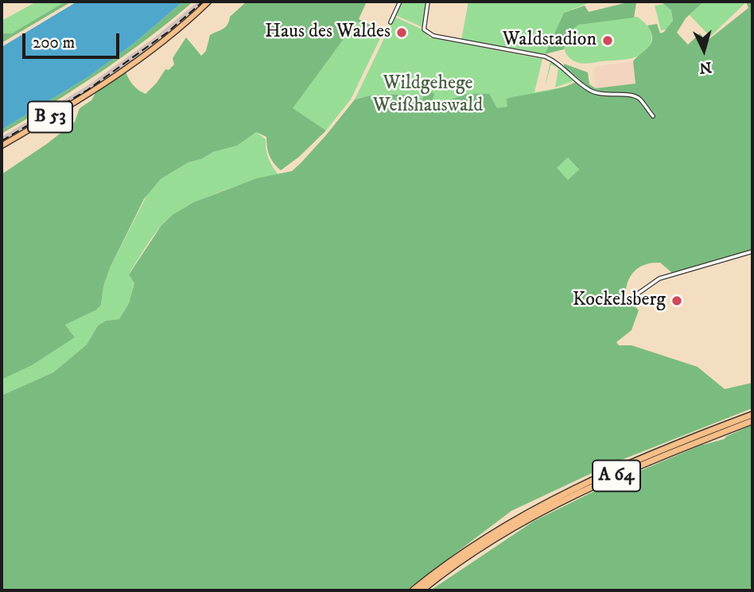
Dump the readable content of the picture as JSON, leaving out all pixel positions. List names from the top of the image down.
{
  "streets": {
    "highway": ["A 64"],
    "main road": ["B 53"]
  },
  "parks": ["Wildgehege Weißhauswald"],
  "places": ["Haus des Waldes", "Waldstadion", "Kockelsberg"],
  "scale_bar": "200 m",
  "north": "bottom"
}
